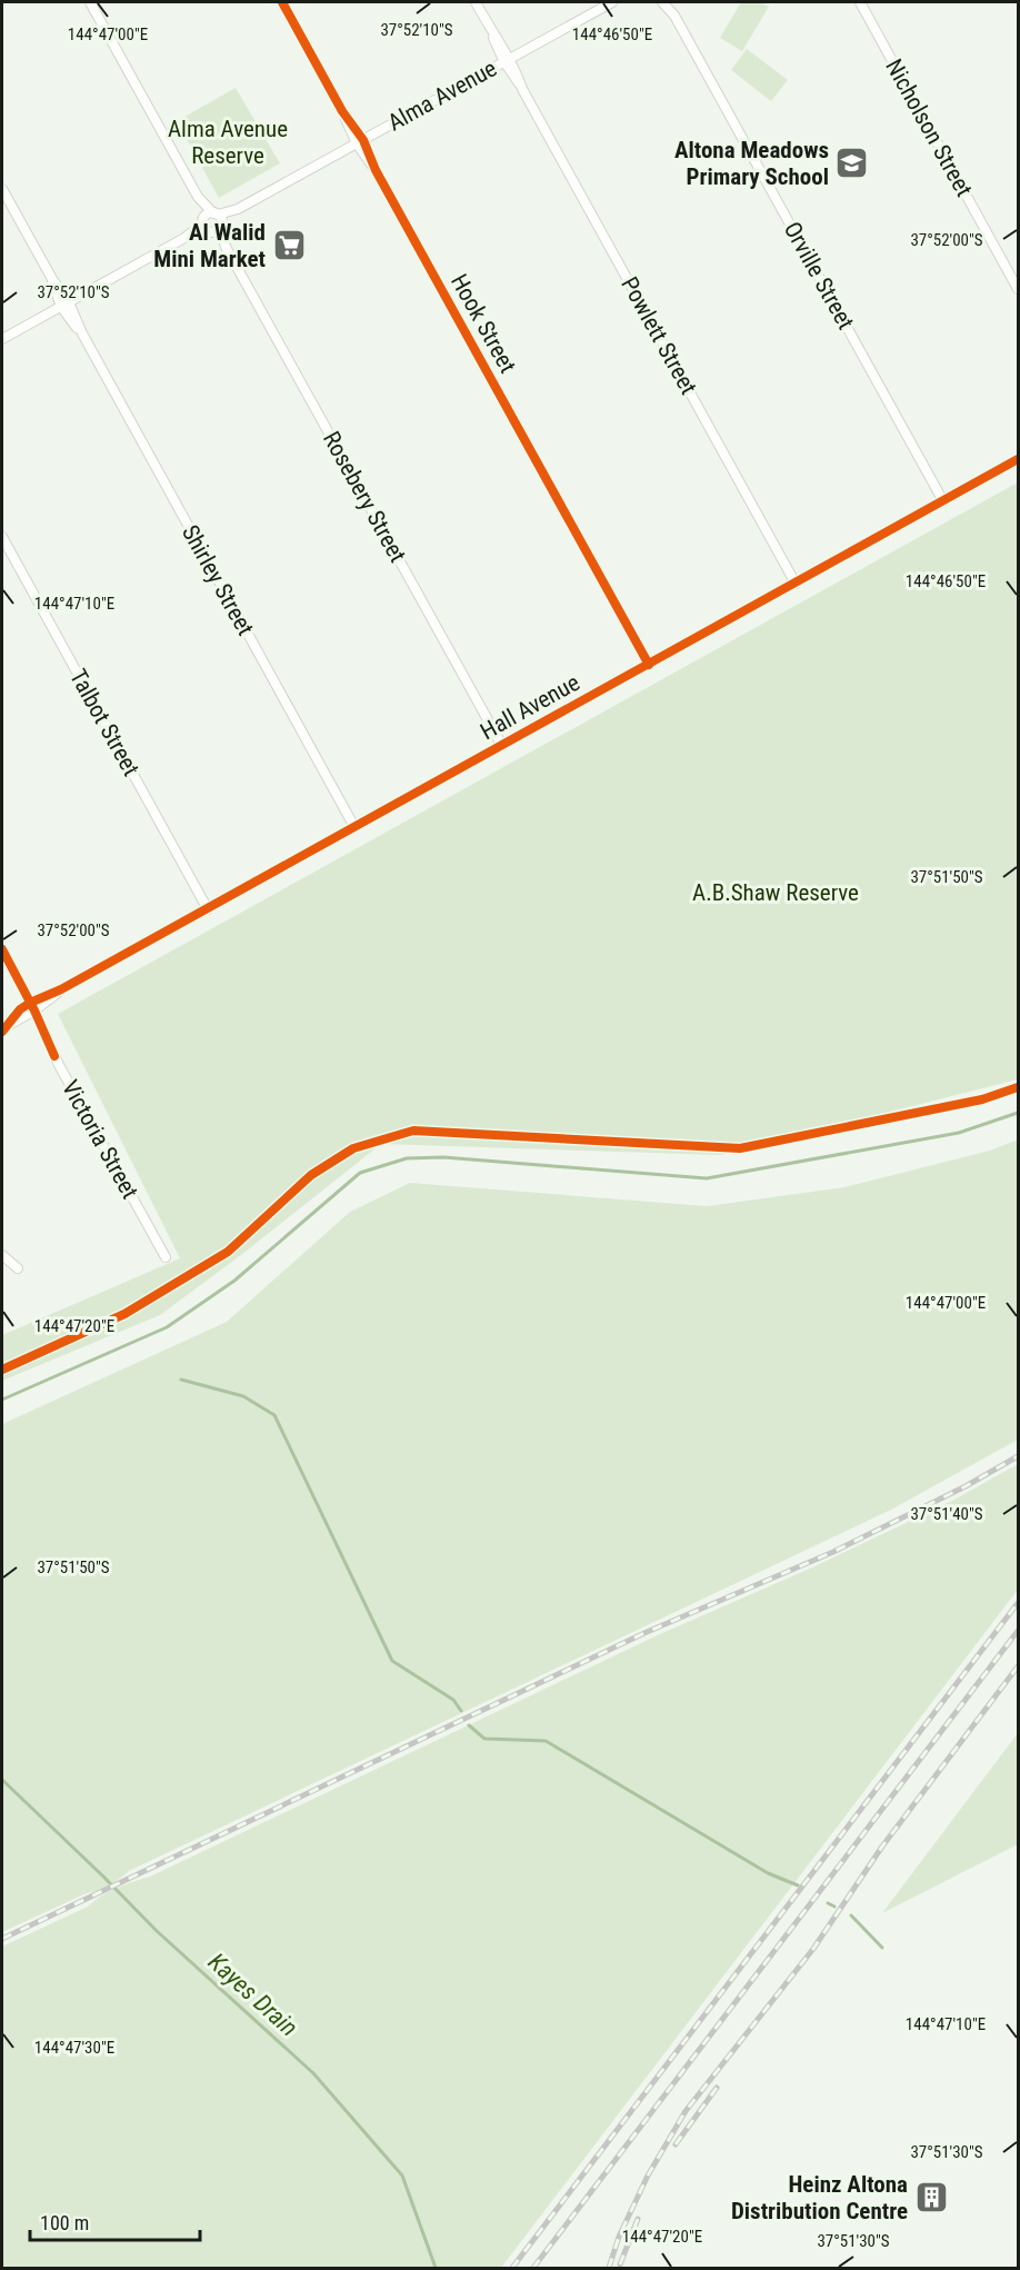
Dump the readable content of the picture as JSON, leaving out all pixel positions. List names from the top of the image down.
{
  "streets": {
    "street": [
      "Alma Avenue",
      "Nicholson Street",
      "Orville Street",
      "Hook Street",
      "Powlett Street",
      "Rosebery Street",
      "Shirley Street",
      "Hall Avenue",
      "Talbot Street",
      "Victoria Street"
    ]
  },
  "crossings": [
    ["Alma Avenue", "Hook Street"],
    ["Alma Avenue", "Powlett Street"],
    ["Alma Avenue", "Rosebery Street"],
    ["Alma Avenue", "Shirley Street"],
    ["Orville Street", "Hall Avenue"],
    ["Hook Street", "Hall Avenue"],
    ["Powlett Street", "Hall Avenue"],
    ["Rosebery Street", "Hall Avenue"],
    ["Shirley Street", "Hall Avenue"],
    ["Hall Avenue", "Talbot Street"],
    ["Hall Avenue", "Victoria Street"]
  ],
  "water": ["Kayes Drain"],
  "parks": ["Alma Avenue Reserve", "A.B.Shaw Reserve"],
  "places": {
    "school or university": ["Altona Meadows Primary School"],
    "supermarket": ["Al Walid Mini Market"],
    "building": ["Heinz Altona Distribution Centre"]
  },
  "scale_bar": "100 m",
  "coordinates": [
    "37°52'10\"S",
    "144°46'50\"E",
    "144°47'00\"E",
    "37°52'00\"S",
    "144°47'10\"E",
    "37°51'50\"S",
    "144°47'20\"E",
    "37°51'40\"S",
    "144°47'30\"E",
    "37°51'30\"S"
  ]
}
